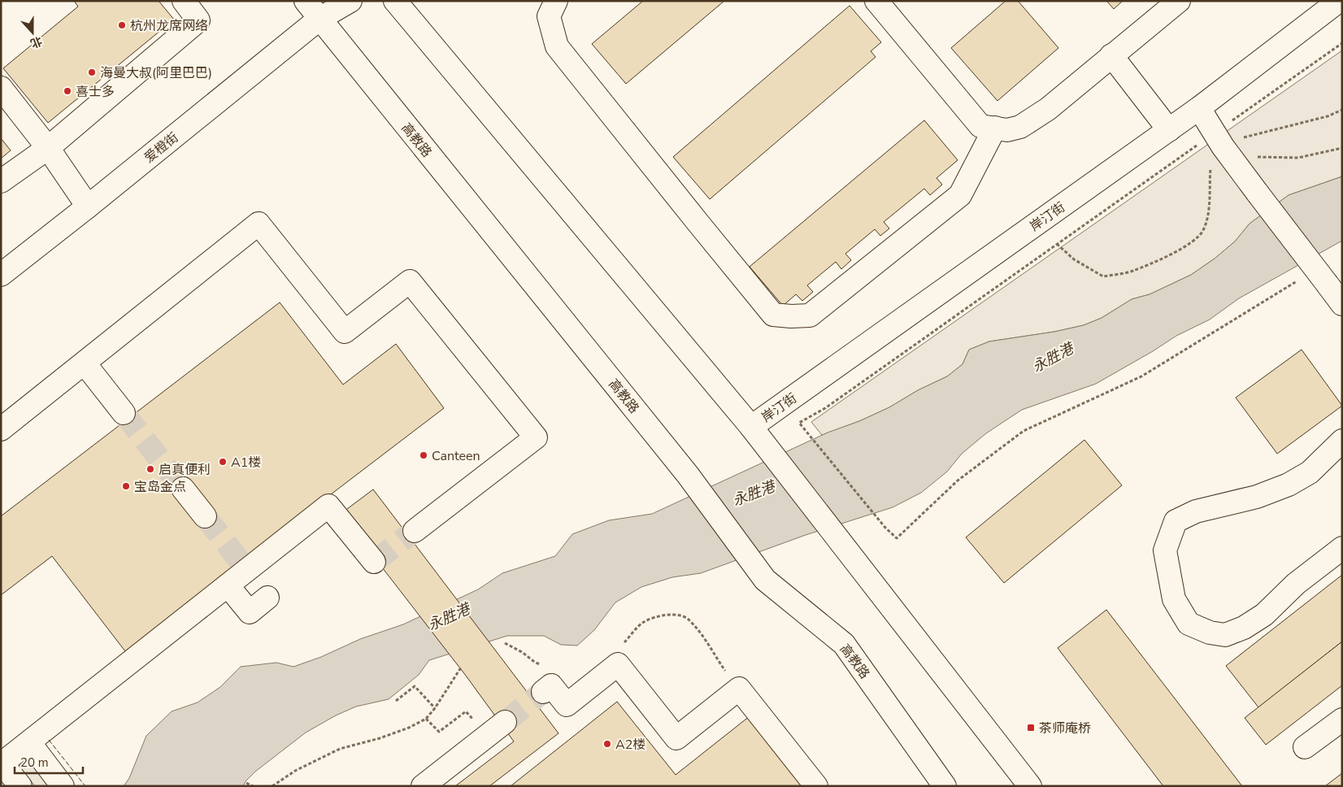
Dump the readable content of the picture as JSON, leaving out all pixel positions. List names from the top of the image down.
{
  "streets": {
    "main road": ["高教路", "爱橙街", "岸汀街"]
  },
  "crossings": [
    ["高教路", "爱橙街"]
  ],
  "water": ["永胜港"],
  "places": {
    "other": [
      "杭州龙席网络",
      "海曼大叔(阿里巴巴)",
      "喜士多",
      "Canteen",
      "A1楼",
      "启真便利",
      "宝岛金点",
      "A2楼"
    ],
    "transit": ["茶师庵桥"]
  },
  "scale_bar": "20 m",
  "north": "bottom"
}
